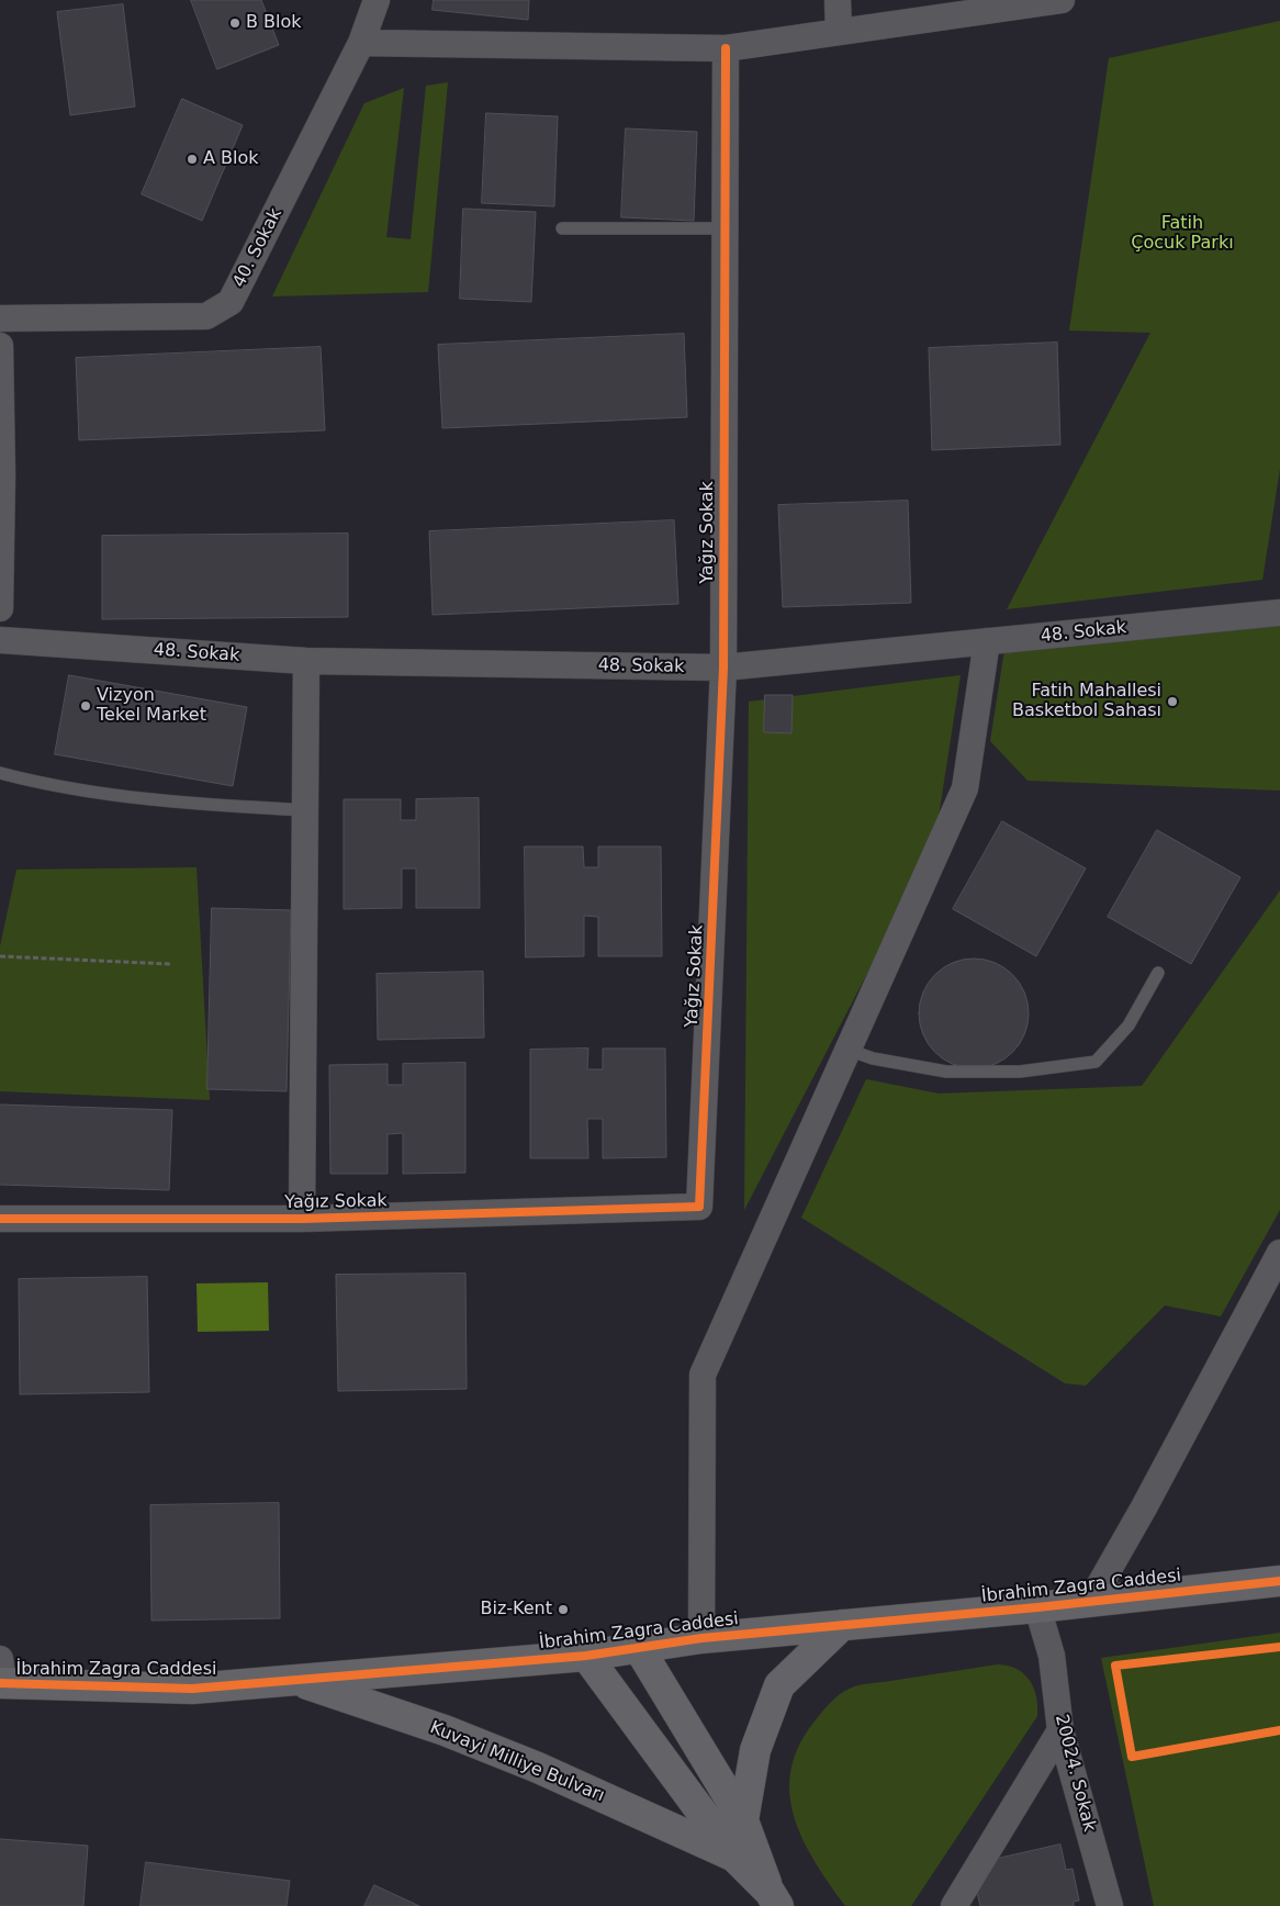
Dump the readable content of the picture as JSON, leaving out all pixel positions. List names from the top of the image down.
{
  "streets": {
    "main road": ["İbrahim Zagra Caddesi", "Kuvayi Milliye Bulvarı"],
    "street": [
      "40. Sokak",
      "Yağız Sokak",
      "48. Sokak",
      "20024. Sokak"
    ]
  },
  "crossings": [
    ["Yağız Sokak", "48. Sokak"],
    ["İbrahim Zagra Caddesi", "Kuvayi Milliye Bulvarı"],
    ["İbrahim Zagra Caddesi", "20024. Sokak"]
  ],
  "parks": ["Fatih Çocuk Parkı"],
  "places": [
    "B Blok",
    "A Blok",
    "Fatih Mahallesi Basketbol Sahası",
    "Vizyon Tekel Market",
    "Biz-Kent"
  ]
}
